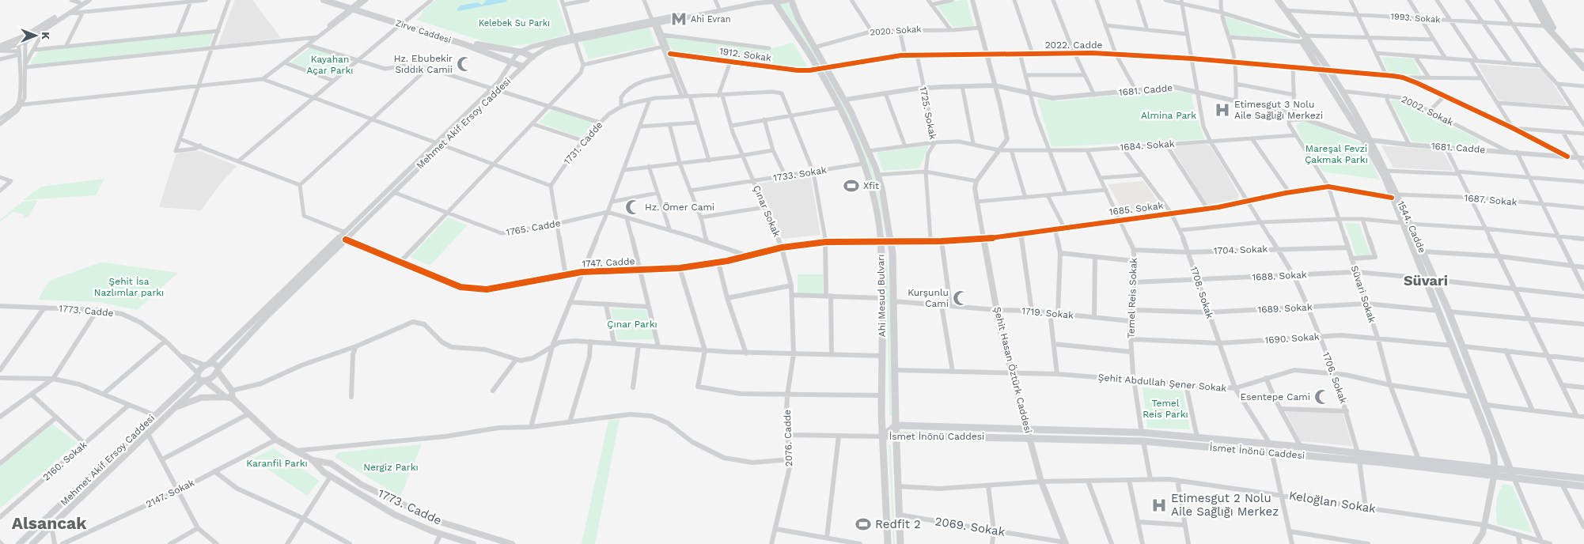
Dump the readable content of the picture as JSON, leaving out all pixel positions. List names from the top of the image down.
{
  "streets": {
    "main road": [
      "Zirve Caddesi",
      "1544. Cadde",
      "Ahi Mesud Bulvarı",
      "İsmet İnönü Caddesi"
    ],
    "street": [
      "1993. Sokak",
      "2020. Sokak",
      "2022. Cadde",
      "1912. Sokak",
      "1681. Cadde",
      "2002. Sokak",
      "1725. Sokak",
      "Mehmet Akif Ersoy Caddesi",
      "1731. Cadde",
      "1684. Sokak",
      "1733. Sokak",
      "1687. Sokak",
      "1685. Sokak",
      "Çınar Sokak",
      "1765. Cadde",
      "1704. Sokak",
      "1747. Cadde",
      "1688. Sokak",
      "1708. Sokak",
      "Süvari Sokak",
      "Temel Reis Sokak",
      "1689. Sokak",
      "1773. Cadde",
      "1719. Sokak",
      "1690. Sokak",
      "Şehit Hasan Öztürk Caddesi",
      "1706. Sokak",
      "Şehit Abdullah Şener Sokak",
      "2076. Cadde",
      "2160. Sokak",
      "2147. Sokak",
      "Keloğlan Sokak",
      "2069. Sokak"
    ]
  },
  "crossings": [
    ["1993. Sokak", "1544. Cadde"],
    ["2020. Sokak", "Ahi Mesud Bulvarı"],
    ["Zirve Caddesi", "Mehmet Akif Ersoy Caddesi"],
    ["2022. Cadde", "1912. Sokak"],
    ["2022. Cadde", "1725. Sokak"],
    ["2022. Cadde", "1544. Cadde"],
    ["2022. Cadde", "Ahi Mesud Bulvarı"],
    ["2022. Cadde", "1706. Sokak"],
    ["1912. Sokak", "Ahi Mesud Bulvarı"],
    ["1681. Cadde", "2002. Sokak"],
    ["1681. Cadde", "1725. Sokak"],
    ["1681. Cadde", "1544. Cadde"],
    ["1681. Cadde", "Ahi Mesud Bulvarı"],
    ["1681. Cadde", "1706. Sokak"],
    ["2002. Sokak", "1544. Cadde"],
    ["1725. Sokak", "1684. Sokak"],
    ["1725. Sokak", "1685. Sokak"],
    ["Mehmet Akif Ersoy Caddesi", "1765. Cadde"],
    ["Mehmet Akif Ersoy Caddesi", "1747. Cadde"],
    ["Mehmet Akif Ersoy Caddesi", "Ahi Mesud Bulvarı"],
    ["Mehmet Akif Ersoy Caddesi", "1773. Cadde"],
    ["1731. Cadde", "Çınar Sokak"],
    ["1684. Sokak", "1708. Sokak"],
    ["1684. Sokak", "Süvari Sokak"],
    ["1684. Sokak", "Ahi Mesud Bulvarı"],
    ["1684. Sokak", "Temel Reis Sokak"],
    ["1684. Sokak", "1706. Sokak"],
    ["1733. Sokak", "Çınar Sokak"],
    ["1733. Sokak", "Ahi Mesud Bulvarı"],
    ["1687. Sokak", "1685. Sokak"],
    ["1687. Sokak", "1544. Cadde"],
    ["1685. Sokak", "1544. Cadde"],
    ["1685. Sokak", "1747. Cadde"],
    ["1685. Sokak", "1708. Sokak"],
    ["1685. Sokak", "Süvari Sokak"],
    ["1685. Sokak", "Ahi Mesud Bulvarı"],
    ["1685. Sokak", "Temel Reis Sokak"],
    ["1685. Sokak", "Şehit Hasan Öztürk Caddesi"],
    ["1685. Sokak", "1706. Sokak"],
    ["Çınar Sokak", "1747. Cadde"],
    ["Çınar Sokak", "2076. Cadde"],
    ["1544. Cadde", "1688. Sokak"],
    ["1544. Cadde", "1689. Sokak"],
    ["1544. Cadde", "1690. Sokak"],
    ["1544. Cadde", "Şehit Abdullah Şener Sokak"],
    ["1544. Cadde", "İsmet İnönü Caddesi"],
    ["1704. Sokak", "1708. Sokak"],
    ["1704. Sokak", "Süvari Sokak"],
    ["1704. Sokak", "Temel Reis Sokak"],
    ["1704. Sokak", "1706. Sokak"],
    ["1747. Cadde", "Ahi Mesud Bulvarı"],
    ["1688. Sokak", "1708. Sokak"],
    ["1688. Sokak", "Süvari Sokak"],
    ["1688. Sokak", "Temel Reis Sokak"],
    ["1688. Sokak", "1706. Sokak"],
    ["1708. Sokak", "1689. Sokak"],
    ["1708. Sokak", "1690. Sokak"],
    ["1708. Sokak", "Şehit Abdullah Şener Sokak"],
    ["1708. Sokak", "İsmet İnönü Caddesi"],
    ["1708. Sokak", "Keloğlan Sokak"],
    ["Süvari Sokak", "1689. Sokak"],
    ["Süvari Sokak", "1690. Sokak"],
    ["Süvari Sokak", "Şehit Abdullah Şener Sokak"],
    ["Süvari Sokak", "İsmet İnönü Caddesi"],
    ["Ahi Mesud Bulvarı", "1719. Sokak"],
    ["Ahi Mesud Bulvarı", "Şehit Abdullah Şener Sokak"],
    ["Ahi Mesud Bulvarı", "İsmet İnönü Caddesi"],
    ["Ahi Mesud Bulvarı", "Keloğlan Sokak"],
    ["Ahi Mesud Bulvarı", "2069. Sokak"],
    ["Temel Reis Sokak", "1689. Sokak"],
    ["Temel Reis Sokak", "1719. Sokak"],
    ["Temel Reis Sokak", "1690. Sokak"],
    ["Temel Reis Sokak", "Şehit Abdullah Şener Sokak"],
    ["Temel Reis Sokak", "İsmet İnönü Caddesi"],
    ["1689. Sokak", "1706. Sokak"],
    ["1773. Cadde", "2147. Sokak"],
    ["1719. Sokak", "Şehit Hasan Öztürk Caddesi"],
    ["1690. Sokak", "1706. Sokak"],
    ["Şehit Hasan Öztürk Caddesi", "Şehit Abdullah Şener Sokak"],
    ["Şehit Hasan Öztürk Caddesi", "İsmet İnönü Caddesi"],
    ["Şehit Hasan Öztürk Caddesi", "Keloğlan Sokak"],
    ["Şehit Hasan Öztürk Caddesi", "2069. Sokak"],
    ["1706. Sokak", "Şehit Abdullah Şener Sokak"],
    ["1706. Sokak", "İsmet İnönü Caddesi"],
    ["1706. Sokak", "Keloğlan Sokak"]
  ],
  "districts": ["Süvari", "Alsancak"],
  "parks": [
    "Kelebek Su Parkı",
    "Kayahan Açar Parkı",
    "Almina Park",
    "Mareşal Fevzi Çakmak Parkı",
    "Şehit İsa Nazlımlar parkı",
    "Çınar Parkı",
    "Temel Reis Parkı",
    "Karanfil Parkı",
    "Nergiz Parkı"
  ],
  "places": {
    "metro station": ["Ahi Evran"],
    "mosque": [
      "Hz. Ebubekir Sıddık Camii",
      "Hz. Ömer Cami",
      "Kurşunlu Cami",
      "Esentepe Cami"
    ],
    "hospital": ["Etimesgut 3 Nolu Aile Sağlığı Merkezi", "Etimesgut 2 Nolu Aile Sağlığı Merkez"],
    "sports": ["Xfit", "Redfit 2"]
  },
  "north": "right"
}
